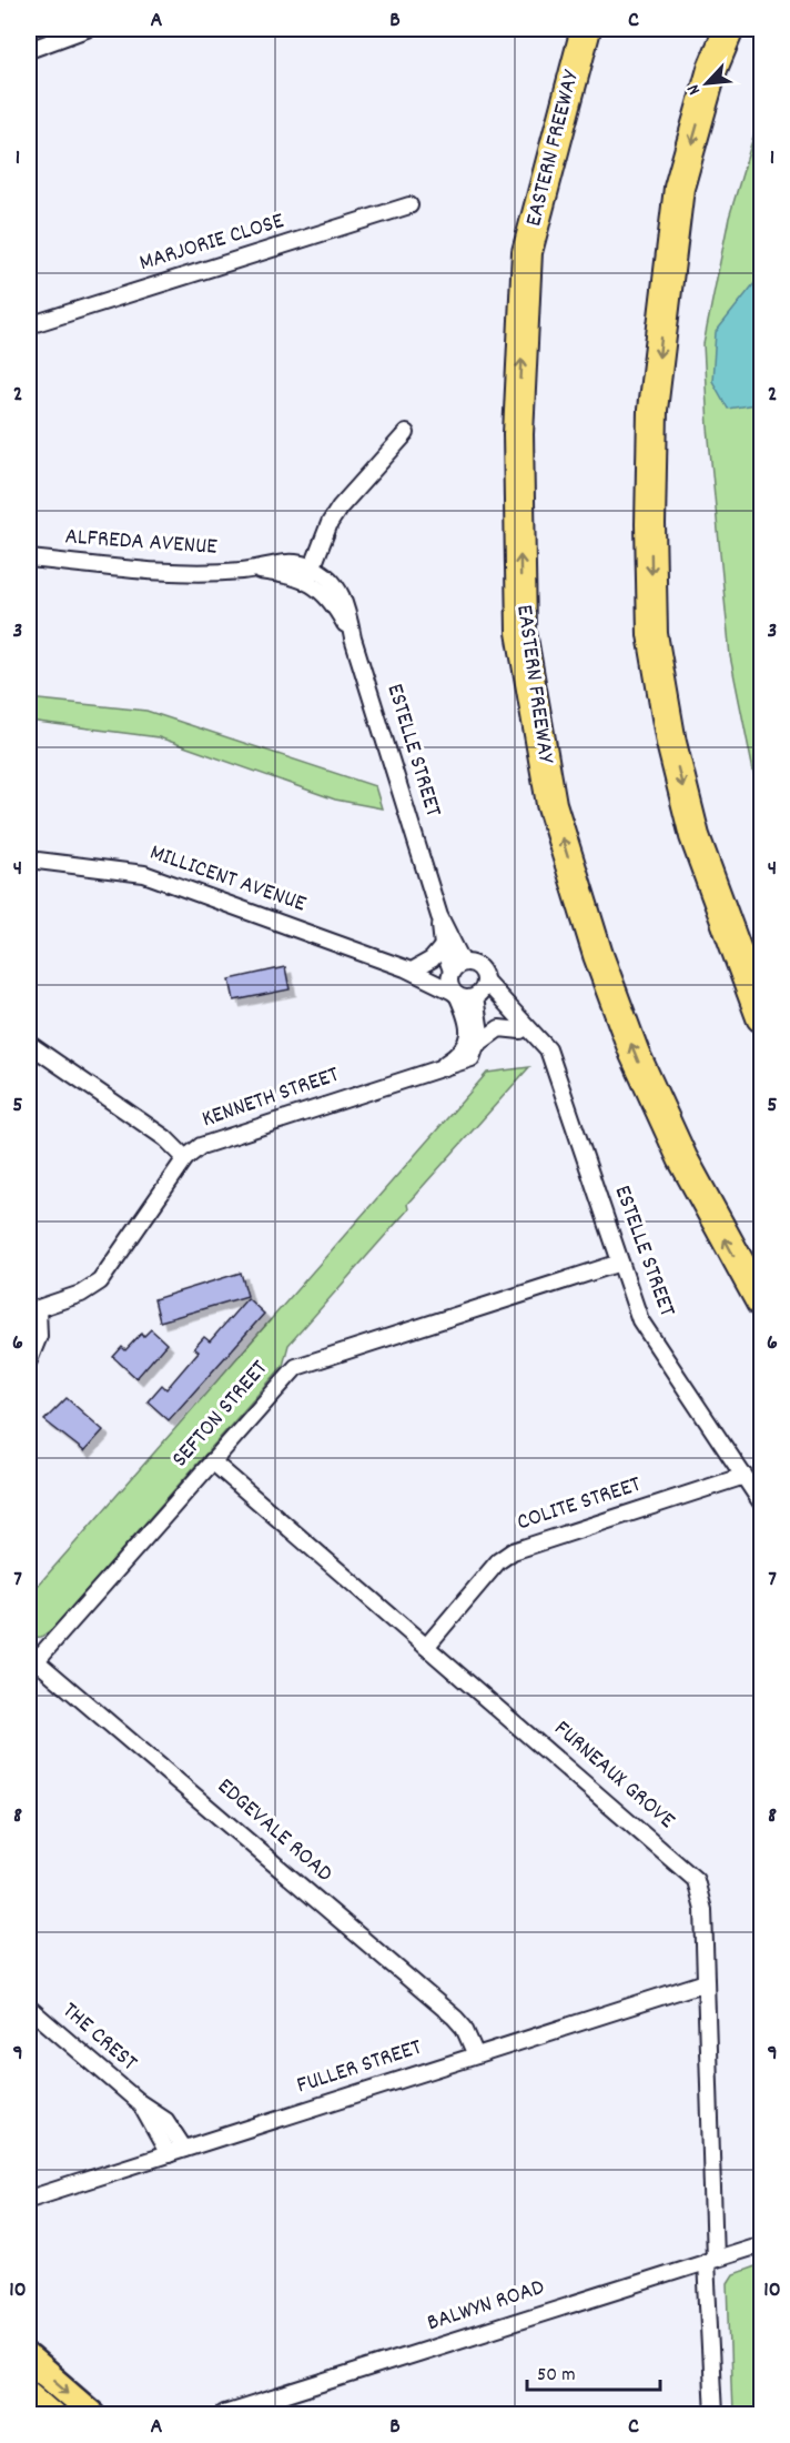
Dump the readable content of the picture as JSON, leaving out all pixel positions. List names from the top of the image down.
{
  "streets": {
    "highway": ["EASTERN FREEWAY"],
    "street": [
      "MARJORIE CLOSE",
      "ALFREDA AVENUE",
      "ESTELLE STREET",
      "MILLICENT AVENUE",
      "KENNETH STREET",
      "SEFTON STREET",
      "COLITE STREET",
      "FURNEAUX GROVE",
      "EDGEVALE ROAD",
      "THE CREST",
      "FULLER STREET",
      "BALWYN ROAD"
    ]
  },
  "crossings": [
    ["ALFREDA AVENUE", "ESTELLE STREET"],
    ["ESTELLE STREET", "MILLICENT AVENUE"],
    ["ESTELLE STREET", "SEFTON STREET"],
    ["ESTELLE STREET", "COLITE STREET"],
    ["MILLICENT AVENUE", "KENNETH STREET"],
    ["SEFTON STREET", "FURNEAUX GROVE"],
    ["SEFTON STREET", "EDGEVALE ROAD"],
    ["COLITE STREET", "FURNEAUX GROVE"],
    ["FURNEAUX GROVE", "FULLER STREET"],
    ["FURNEAUX GROVE", "BALWYN ROAD"],
    ["EDGEVALE ROAD", "FULLER STREET"],
    ["THE CREST", "FULLER STREET"]
  ],
  "scale_bar": "50 m",
  "north": "bottom left",
  "grid": {
    "columns": ["A", "B", "C"],
    "rows": [
      "1",
      "2",
      "3",
      "4",
      "5",
      "6",
      "7",
      "8",
      "9",
      "10"
    ]
  }
}
